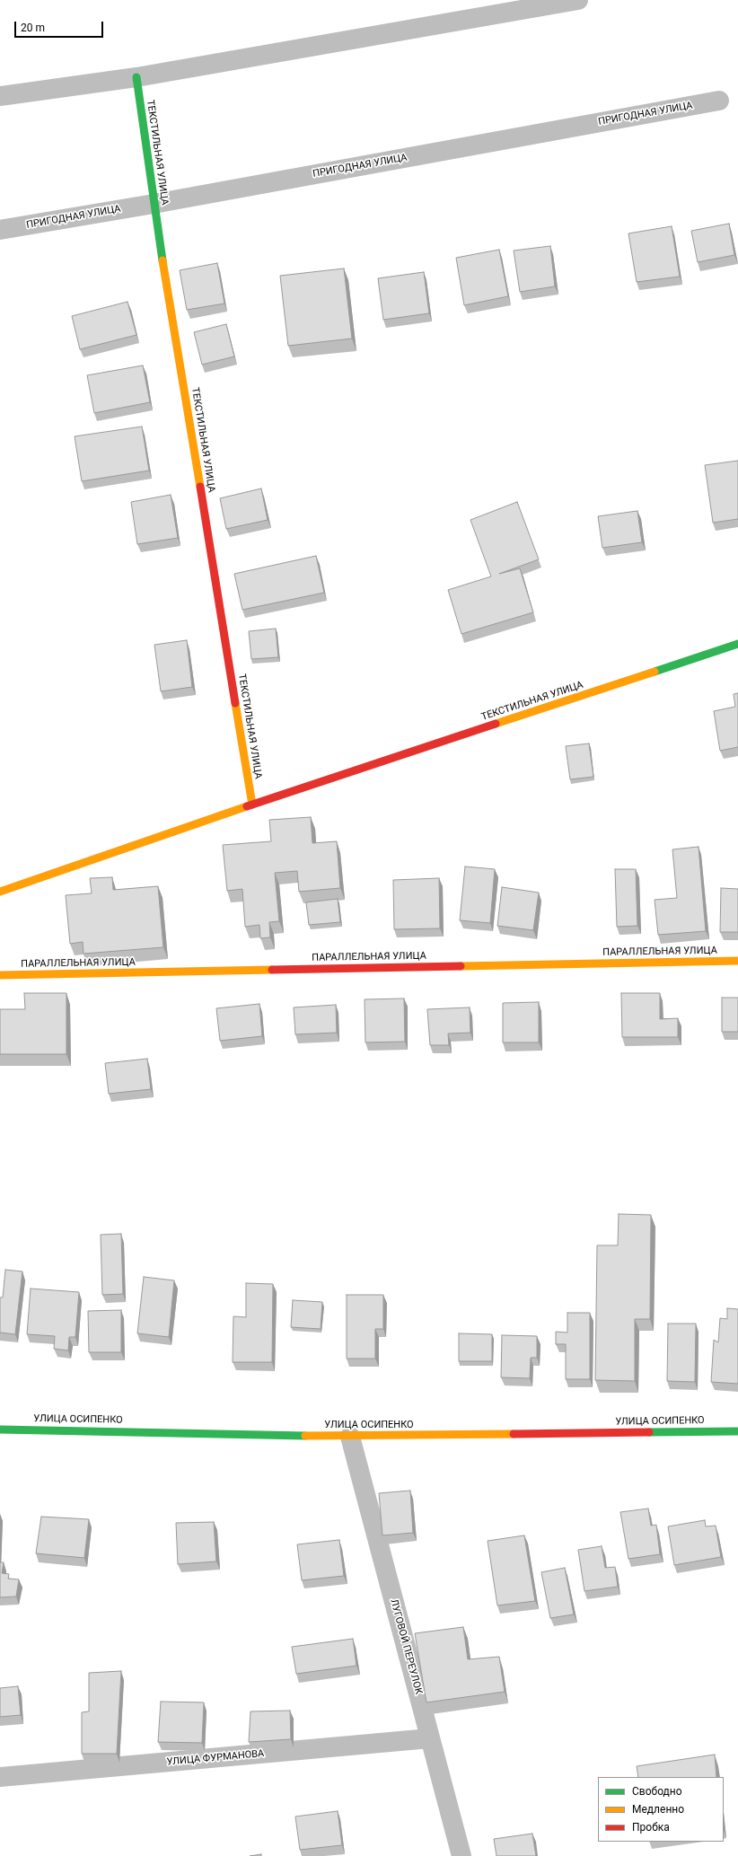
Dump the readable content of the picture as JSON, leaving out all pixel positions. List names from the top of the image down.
{
  "streets": {
    "street": [
      "ПРИГОДНАЯ УЛИЦА",
      "ТЕКСТИЛЬНАЯ УЛИЦА",
      "ПАРАЛЛЕЛЬНАЯ УЛИЦА",
      "УЛИЦА ОСИПЕНКО",
      "ЛУГОВОЙ ПЕРЕУЛОК",
      "УЛИЦА ФУРМАНОВА"
    ]
  },
  "crossings": [
    ["ПРИГОДНАЯ УЛИЦА", "ТЕКСТИЛЬНАЯ УЛИЦА"],
    ["УЛИЦА ОСИПЕНКО", "ЛУГОВОЙ ПЕРЕУЛОК"],
    ["ЛУГОВОЙ ПЕРЕУЛОК", "УЛИЦА ФУРМАНОВА"]
  ],
  "legend": ["Свободно", "Медленно", "Пробка"],
  "scale_bar": "20 m"
}
